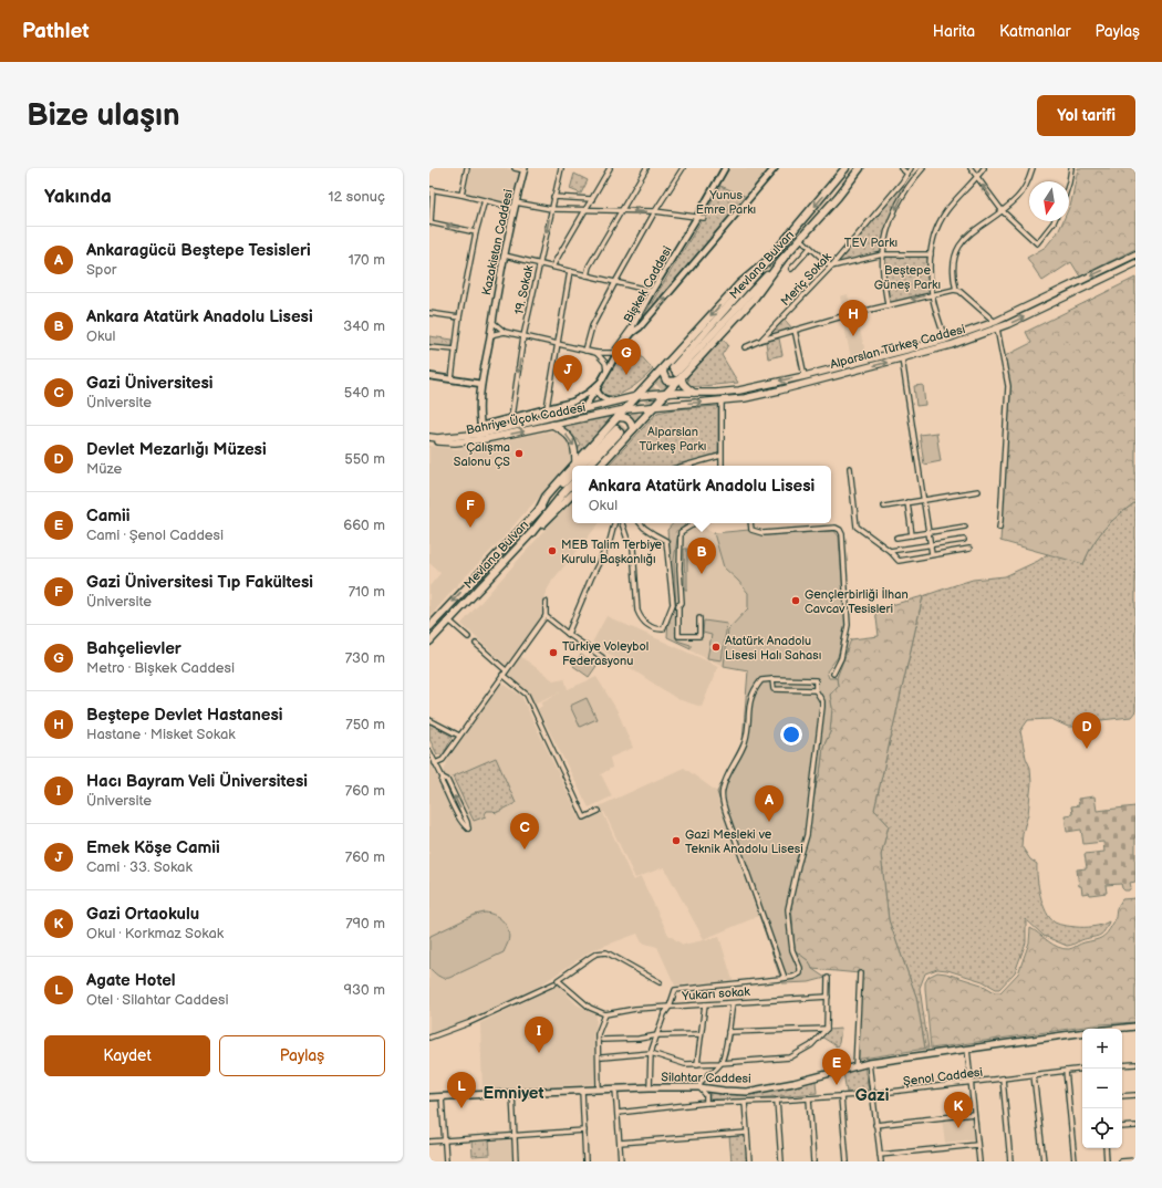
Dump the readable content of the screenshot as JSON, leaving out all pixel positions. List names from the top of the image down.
{
  "streets": {
    "highway": ["Mevlana Bulvarı"],
    "main road": [
      "Kazakistan Caddesi",
      "Alparslan Türkeş Caddesi",
      "Bahriye Üçok Caddesi",
      "Silahtar Caddesi"
    ],
    "street": [
      "Meriç Sokak",
      "Bişkek Caddesi",
      "19. Sokak",
      "Yukarı sokak",
      "Şenol Caddesi"
    ]
  },
  "crossings": [
    ["Kazakistan Caddesi", "Bahriye Üçok Caddesi"],
    ["Bişkek Caddesi", "Bahriye Üçok Caddesi"],
    ["Alparslan Türkeş Caddesi", "Bahriye Üçok Caddesi"]
  ],
  "districts": ["Emniyet", "Gazi"],
  "parks": [
    "Yunus Emre Parkı",
    "TEV Parkı",
    "Beştepe Güneş Parkı",
    "Alparslan Türkeş Parkı"
  ],
  "places": [
    "Çalışma Salonu ÇS",
    "MEB Talim Terbiye Kurulu Başkanlığı",
    "Gençlerbirliği İlhan Cavcav Tesisleri",
    "Atatürk Anadolu Lisesi Halı Sahası",
    "Türkiye Voleybol Federasyonu",
    "Gazi Mesleki ve Teknik Anadolu Lisesi"
  ],
  "north": "bottom",
  "page": {
    "header": "Pathlet",
    "nav": ["Harita", "Katmanlar", "Paylaş"],
    "buttons": [
      "Yol tarifi",
      ["Kaydet", "Paylaş"]
    ],
    "title": "Bize ulaşın",
    "heading": ["Yakında", "12 sonuç"],
    "list": [
      {
        "mark": "A",
        "name": "Ankaragücü Beştepe Tesisleri",
        "note": "Spor",
        "value": "170 m"
      },
      {
        "mark": "B",
        "name": "Ankara Atatürk Anadolu Lisesi",
        "note": "Okul",
        "value": "340 m"
      },
      {
        "mark": "C",
        "name": "Gazi Üniversitesi",
        "note": "Üniversite",
        "value": "540 m"
      },
      {
        "mark": "D",
        "name": "Devlet Mezarlığı Müzesi",
        "note": "Müze",
        "value": "550 m"
      },
      {
        "mark": "E",
        "name": "Camii",
        "note": "Cami · Şenol Caddesi",
        "value": "660 m"
      },
      {
        "mark": "F",
        "name": "Gazi Üniversitesi Tıp Fakültesi",
        "note": "Üniversite",
        "value": "710 m"
      },
      {
        "mark": "G",
        "name": "Bahçelievler",
        "note": "Metro · Bişkek Caddesi",
        "value": "730 m"
      },
      {
        "mark": "H",
        "name": "Beştepe Devlet Hastanesi",
        "note": "Hastane · Misket Sokak",
        "value": "750 m"
      },
      {
        "mark": "I",
        "name": "Hacı Bayram Veli Üniversitesi",
        "note": "Üniversite",
        "value": "760 m"
      },
      {
        "mark": "J",
        "name": "Emek Köşe Camii",
        "note": "Cami · 33. Sokak",
        "value": "760 m"
      },
      {
        "mark": "K",
        "name": "Gazi Ortaokulu",
        "note": "Okul · Korkmaz Sokak",
        "value": "790 m"
      },
      {
        "mark": "L",
        "name": "Agate Hotel",
        "note": "Otel · Silahtar Caddesi",
        "value": "930 m"
      }
    ],
    "pins": [
      "H",
      "G",
      "J",
      "F",
      "B",
      "D",
      "A",
      "C",
      "I",
      "E",
      "L",
      "K"
    ],
    "popup": ["Ankara Atatürk Anadolu Lisesi", "Okul"],
    "map_buttons": ["+", "−"]
  }
}
